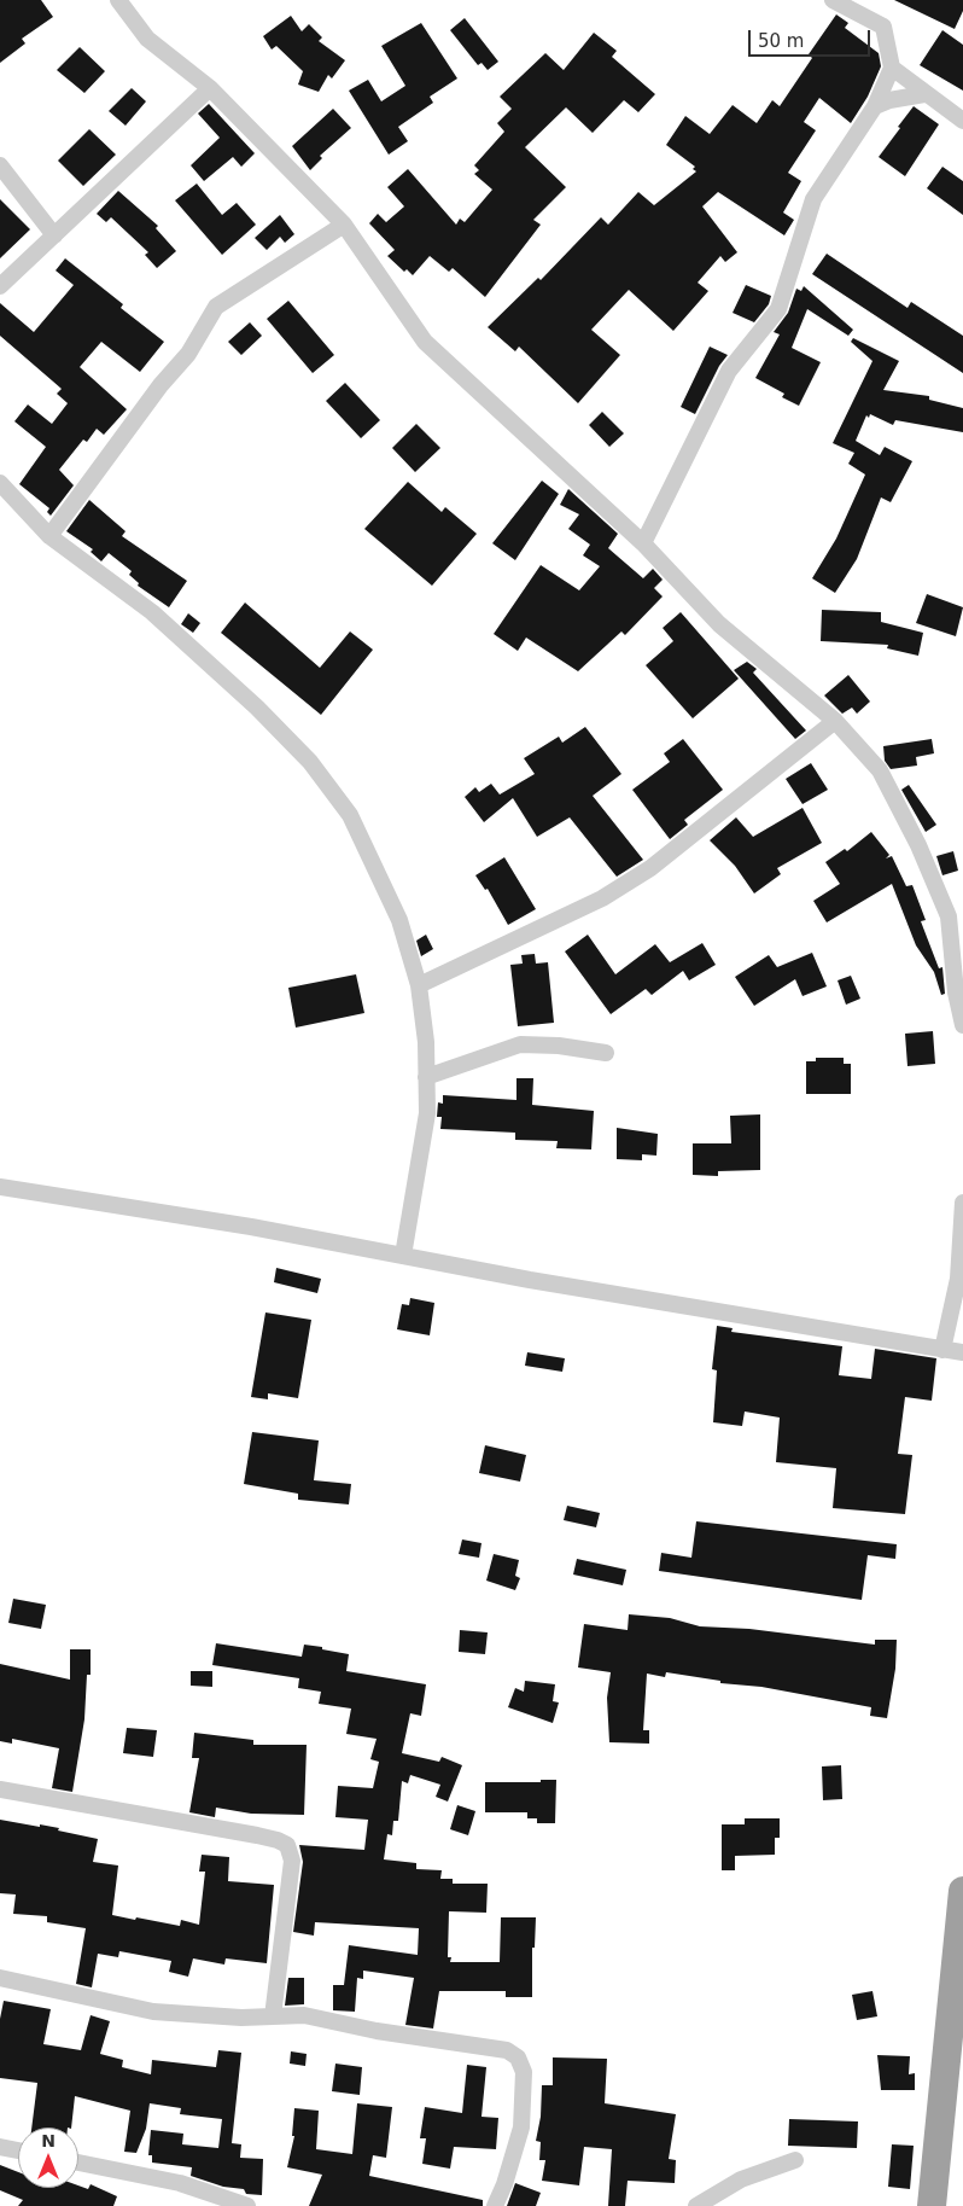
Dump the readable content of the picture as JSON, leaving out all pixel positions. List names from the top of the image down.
{
  "scale_bar": "50 m",
  "north": "top"
}
